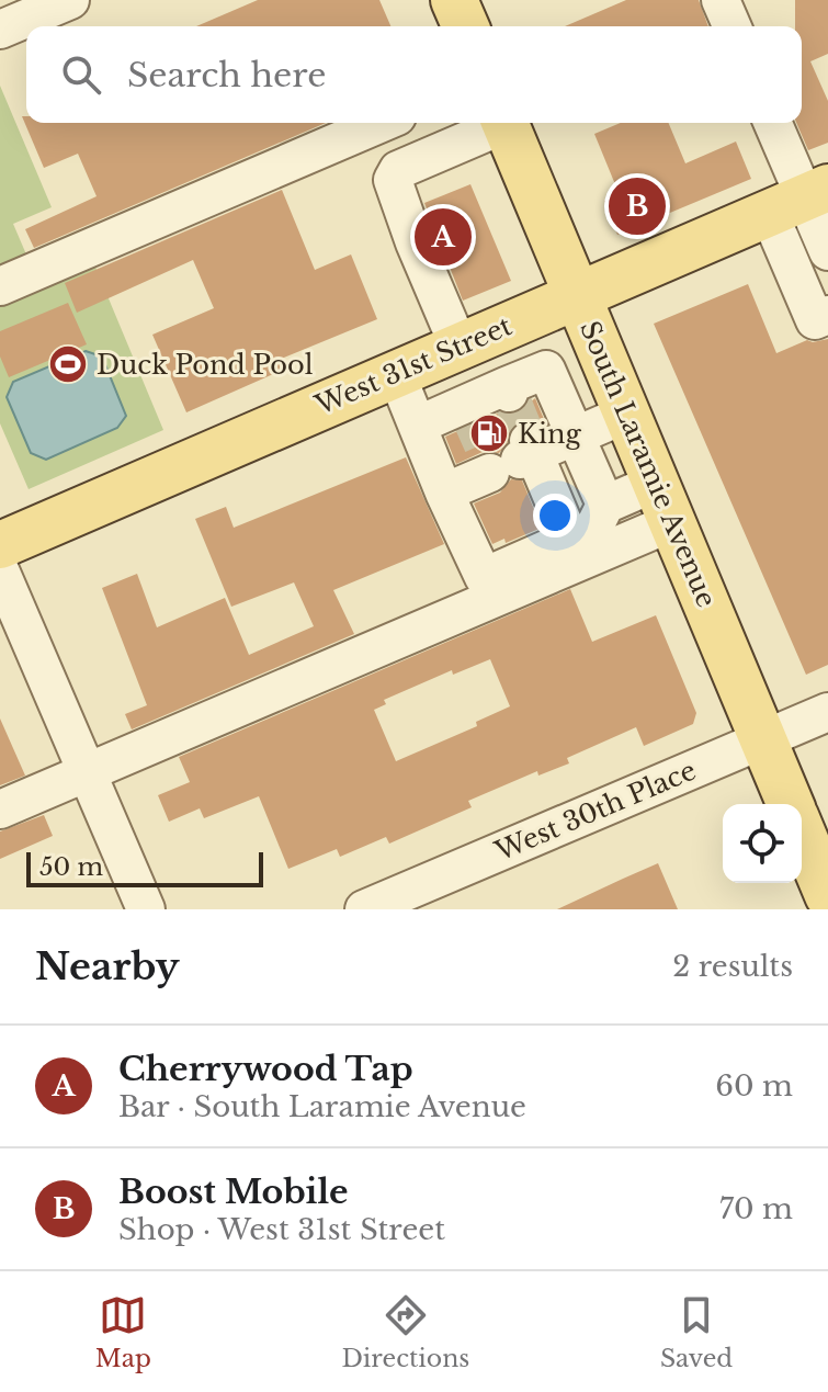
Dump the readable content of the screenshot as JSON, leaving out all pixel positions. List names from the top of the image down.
{
  "streets": {
    "main road": ["West 31st Street", "South Laramie Avenue"],
    "street": ["West 30th Place"]
  },
  "crossings": [
    ["West 31st Street", "South Laramie Avenue"],
    ["South Laramie Avenue", "West 30th Place"]
  ],
  "places": {
    "sports": ["Duck Pond Pool"],
    "fuel station": ["King"]
  },
  "scale_bar": "50 m",
  "page": {
    "search": "Search here",
    "pins": ["B", "A"],
    "scale": "50 m",
    "heading": ["Nearby", "2 results"],
    "list": [
      {
        "mark": "A",
        "name": "Cherrywood Tap",
        "note": "Bar · South Laramie Avenue",
        "value": "60 m"
      },
      {
        "mark": "B",
        "name": "Boost Mobile",
        "note": "Shop · West 31st Street",
        "value": "70 m"
      }
    ],
    "nav": ["Map", "Directions", "Saved"]
  }
}
